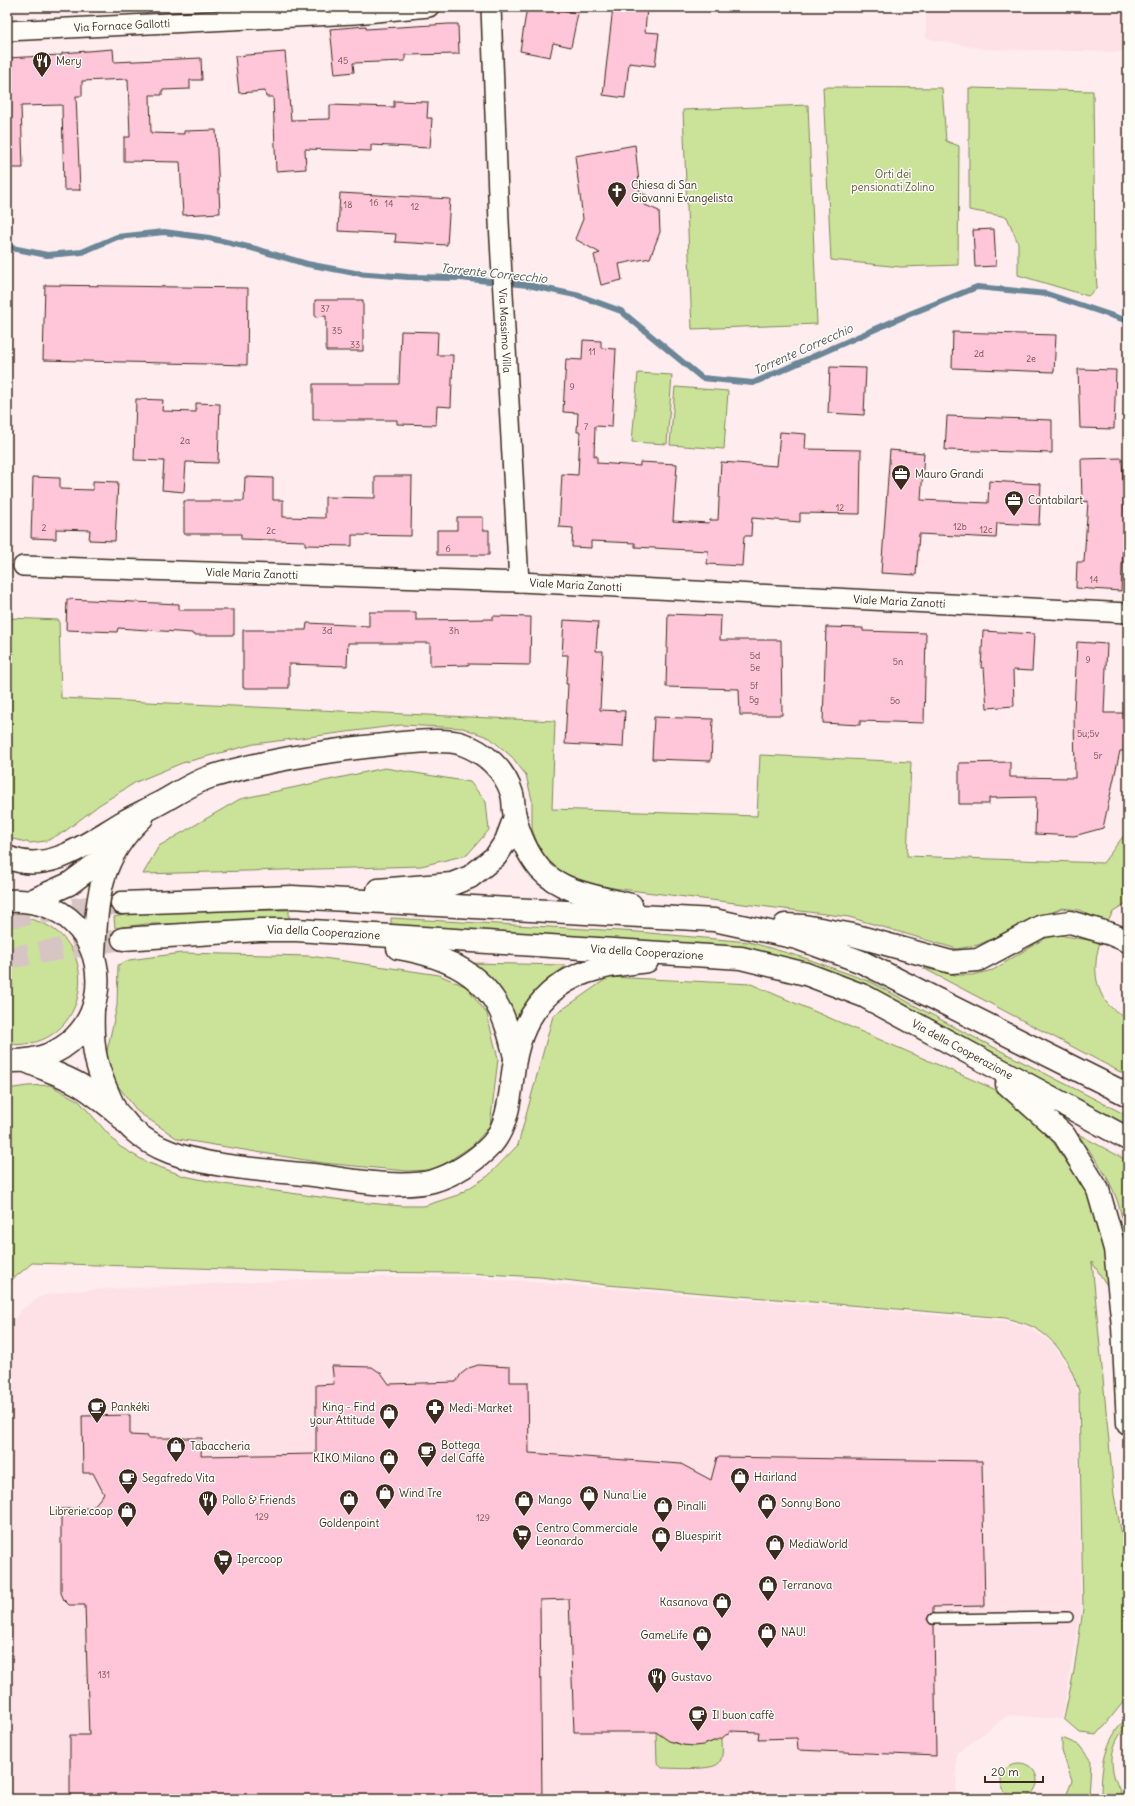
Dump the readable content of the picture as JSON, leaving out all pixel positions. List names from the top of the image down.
{
  "streets": {
    "main road": ["Via della Cooperazione"],
    "street": ["Via Fornace Gallotti", "Via Massimo Villa", "Viale Maria Zanotti"]
  },
  "crossings": [
    ["Via Massimo Villa", "Viale Maria Zanotti"]
  ],
  "water": ["Torrente Correcchio"],
  "parks": ["Orti dei pensionati Zolino"],
  "places": {
    "restaurant": ["Mery", "Pollo & Friends", "Gustavo"],
    "church": ["Chiesa di San Giovanni Evangelista"],
    "office": ["Mauro Grandi", "Contabilart"],
    "cafe": [
      "Pankéki",
      "Bottega del Caffè",
      "Segafredo Vita",
      "Il buon caffè"
    ],
    "pharmacy": ["Medi-Market"],
    "shop": [
      "King - Find your Attitude",
      "Tabaccheria",
      "KIKO Milano",
      "Hairland",
      "Wind Tre",
      "Nuna Lie",
      "Goldenpoint",
      "Mango",
      "Sonny Bono",
      "Pinalli",
      "Librerie.coop",
      "Bluespirit",
      "MediaWorld",
      "Terranova",
      "Kasanova",
      "NAU!",
      "GameLife"
    ],
    "supermarket": ["Centro Commerciale Leonardo", "Ipercoop"]
  },
  "house_numbers": [
    "45",
    "16",
    "14",
    "18",
    "12",
    "37",
    "35",
    "33",
    "11",
    "2d",
    "2e",
    "9",
    "7",
    "2a",
    "12",
    "12b",
    "2",
    "12c",
    "2c",
    "6",
    "14",
    "3d",
    "3h",
    "5d",
    "9",
    "5n",
    "5e",
    "5f",
    "5g",
    "5o",
    "5u;5v",
    "5r",
    "129",
    "129",
    "131"
  ],
  "scale_bar": "20 m"
}
